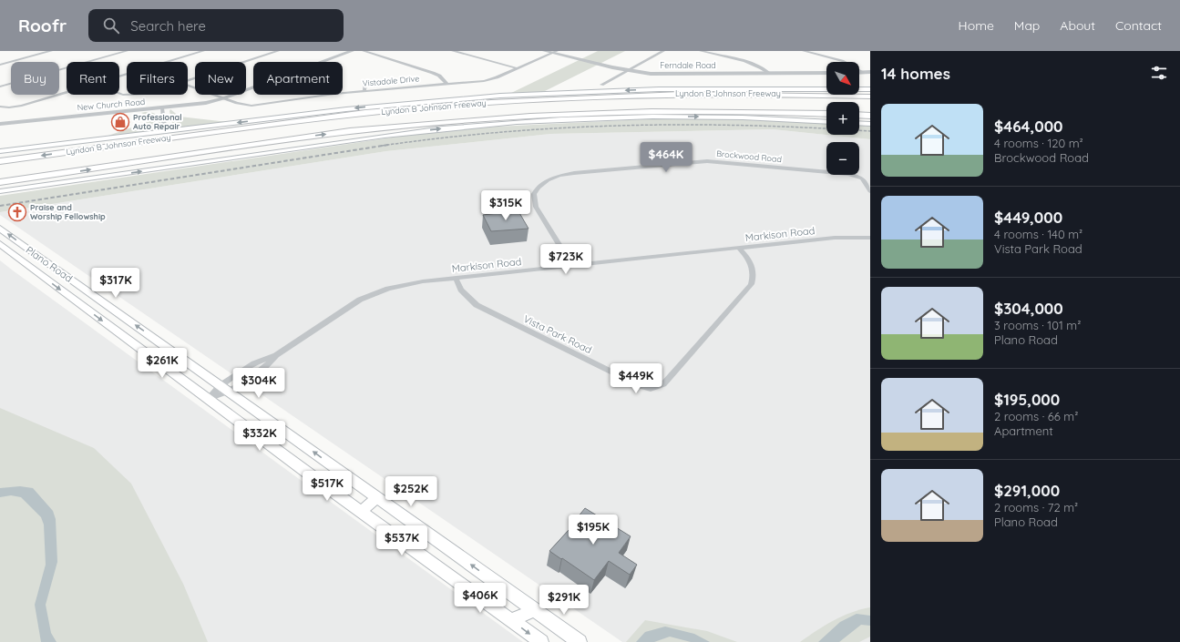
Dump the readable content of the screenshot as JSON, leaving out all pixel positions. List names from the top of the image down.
{
  "streets": {
    "highway": ["Lyndon B Johnson Freeway"],
    "main road": ["Plano Road"],
    "street": [
      "Ferndale Road",
      "Vistadale Drive",
      "New Church Road",
      "Brockwood Road",
      "Markison Road",
      "Vista Park Road"
    ]
  },
  "crossings": [
    ["Ferndale Road", "Vistadale Drive"],
    ["Vistadale Drive", "New Church Road"],
    ["Brockwood Road", "Markison Road"],
    ["Markison Road", "Plano Road"],
    ["Markison Road", "Vista Park Road"]
  ],
  "places": {
    "shop": ["Professional Auto Repair"],
    "church": ["Praise and Worship Fellowship"]
  },
  "north": "bottom right",
  "page": {
    "header": "Roofr",
    "search": "Search here",
    "nav": [
      "Home",
      "Map",
      "About",
      "Contact"
    ],
    "heading": "14 homes",
    "map_buttons": ["+", "−"],
    "chip": [
      "Buy",
      "Rent",
      "Filters",
      "New",
      "Apartment"
    ],
    "list": [
      {
        "name": "$464,000",
        "note": "4 rooms · 120 m² · Brockwood Road"
      },
      {
        "name": "$449,000",
        "note": "4 rooms · 140 m² · Vista Park Road"
      },
      {
        "name": "$304,000",
        "note": "3 rooms · 101 m² · Plano Road"
      },
      {
        "name": "$195,000",
        "note": "2 rooms · 66 m² · Apartment"
      },
      {
        "name": "$291,000",
        "note": "2 rooms · 72 m² · Plano Road"
      }
    ],
    "price": [
      "$464K",
      "$315K",
      "$723K",
      "$317K",
      "$261K",
      "$449K",
      "$304K",
      "$332K",
      "$517K",
      "$252K",
      "$195K",
      "$537K",
      "$406K",
      "$291K"
    ]
  }
}
